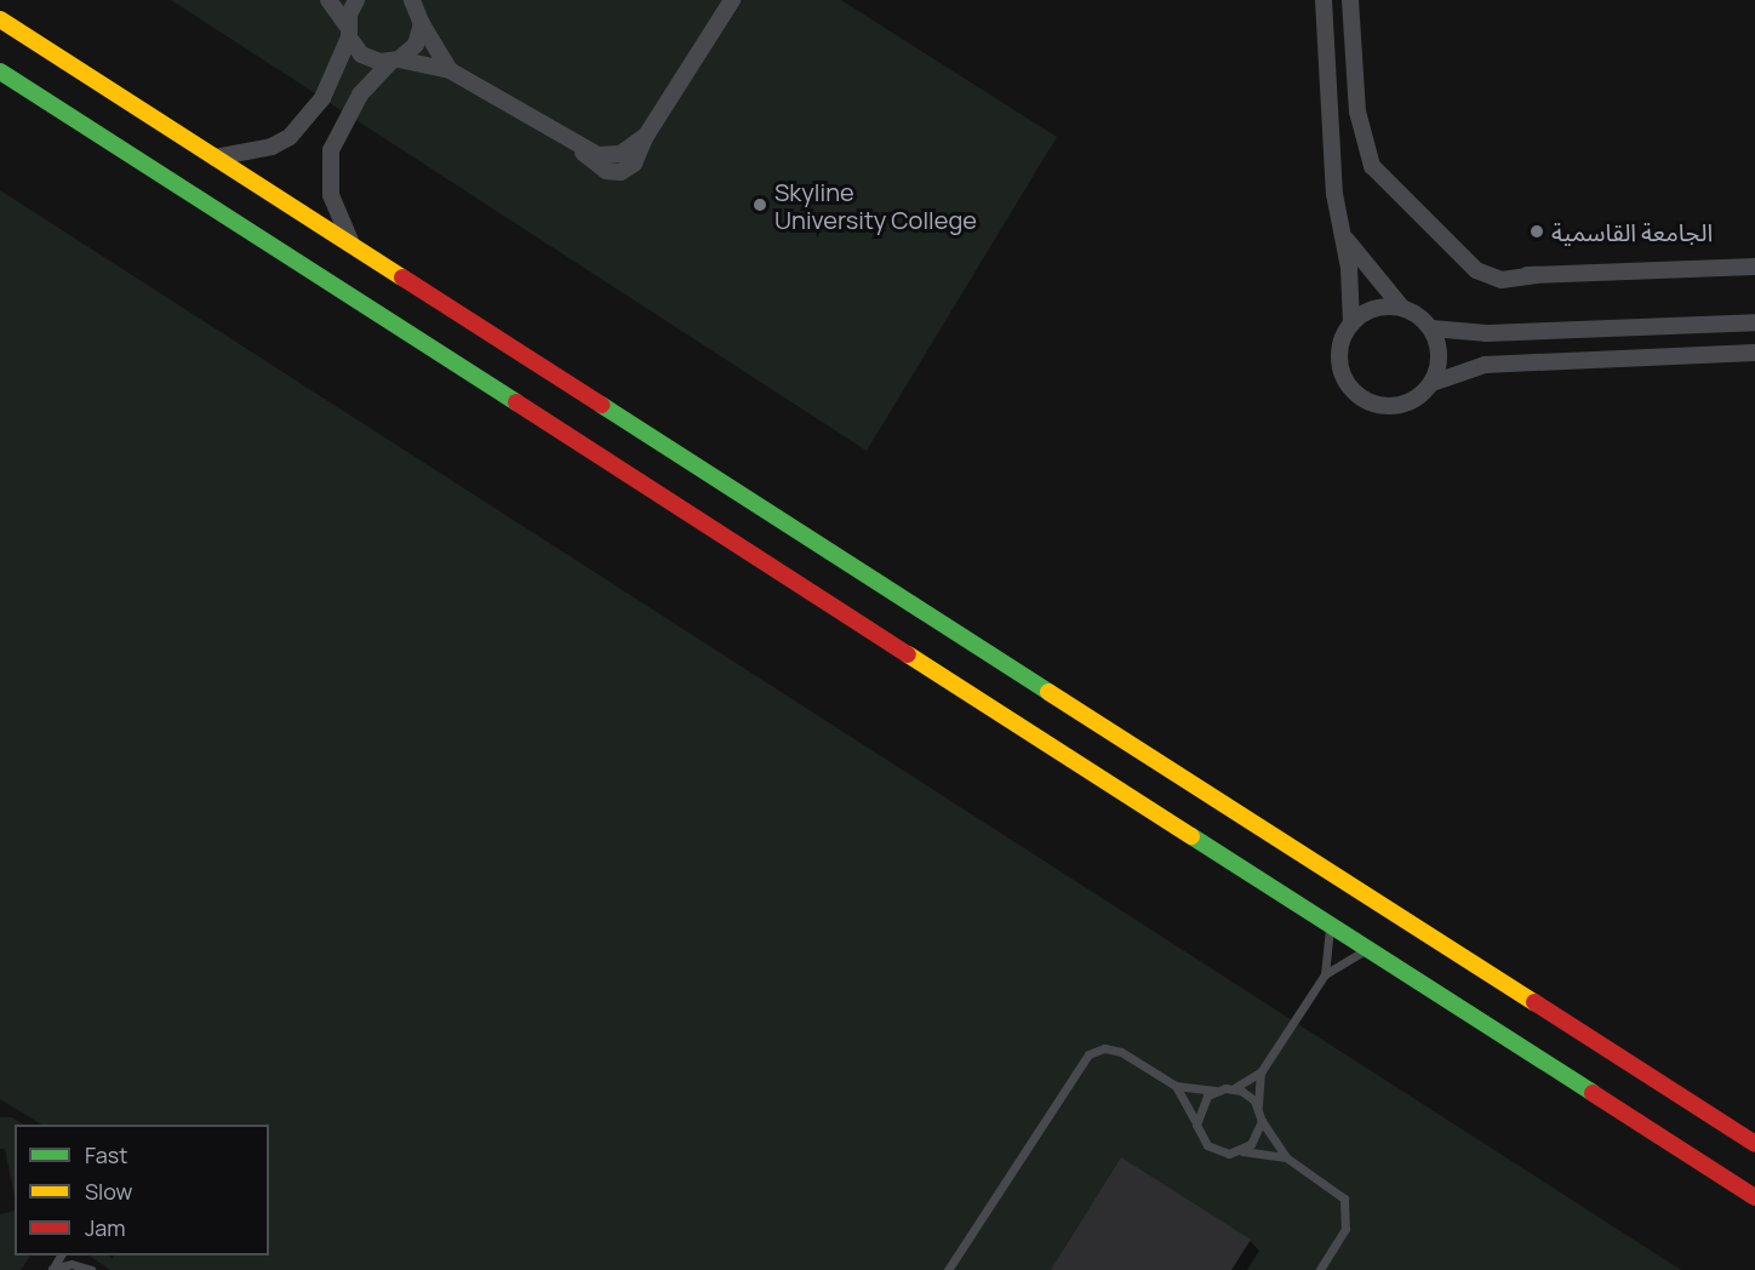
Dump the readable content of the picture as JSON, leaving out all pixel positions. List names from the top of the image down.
{
  "places": ["Skyline University College", "الجامعة القاسمية"],
  "legend": ["Fast", "Slow", "Jam"]
}
